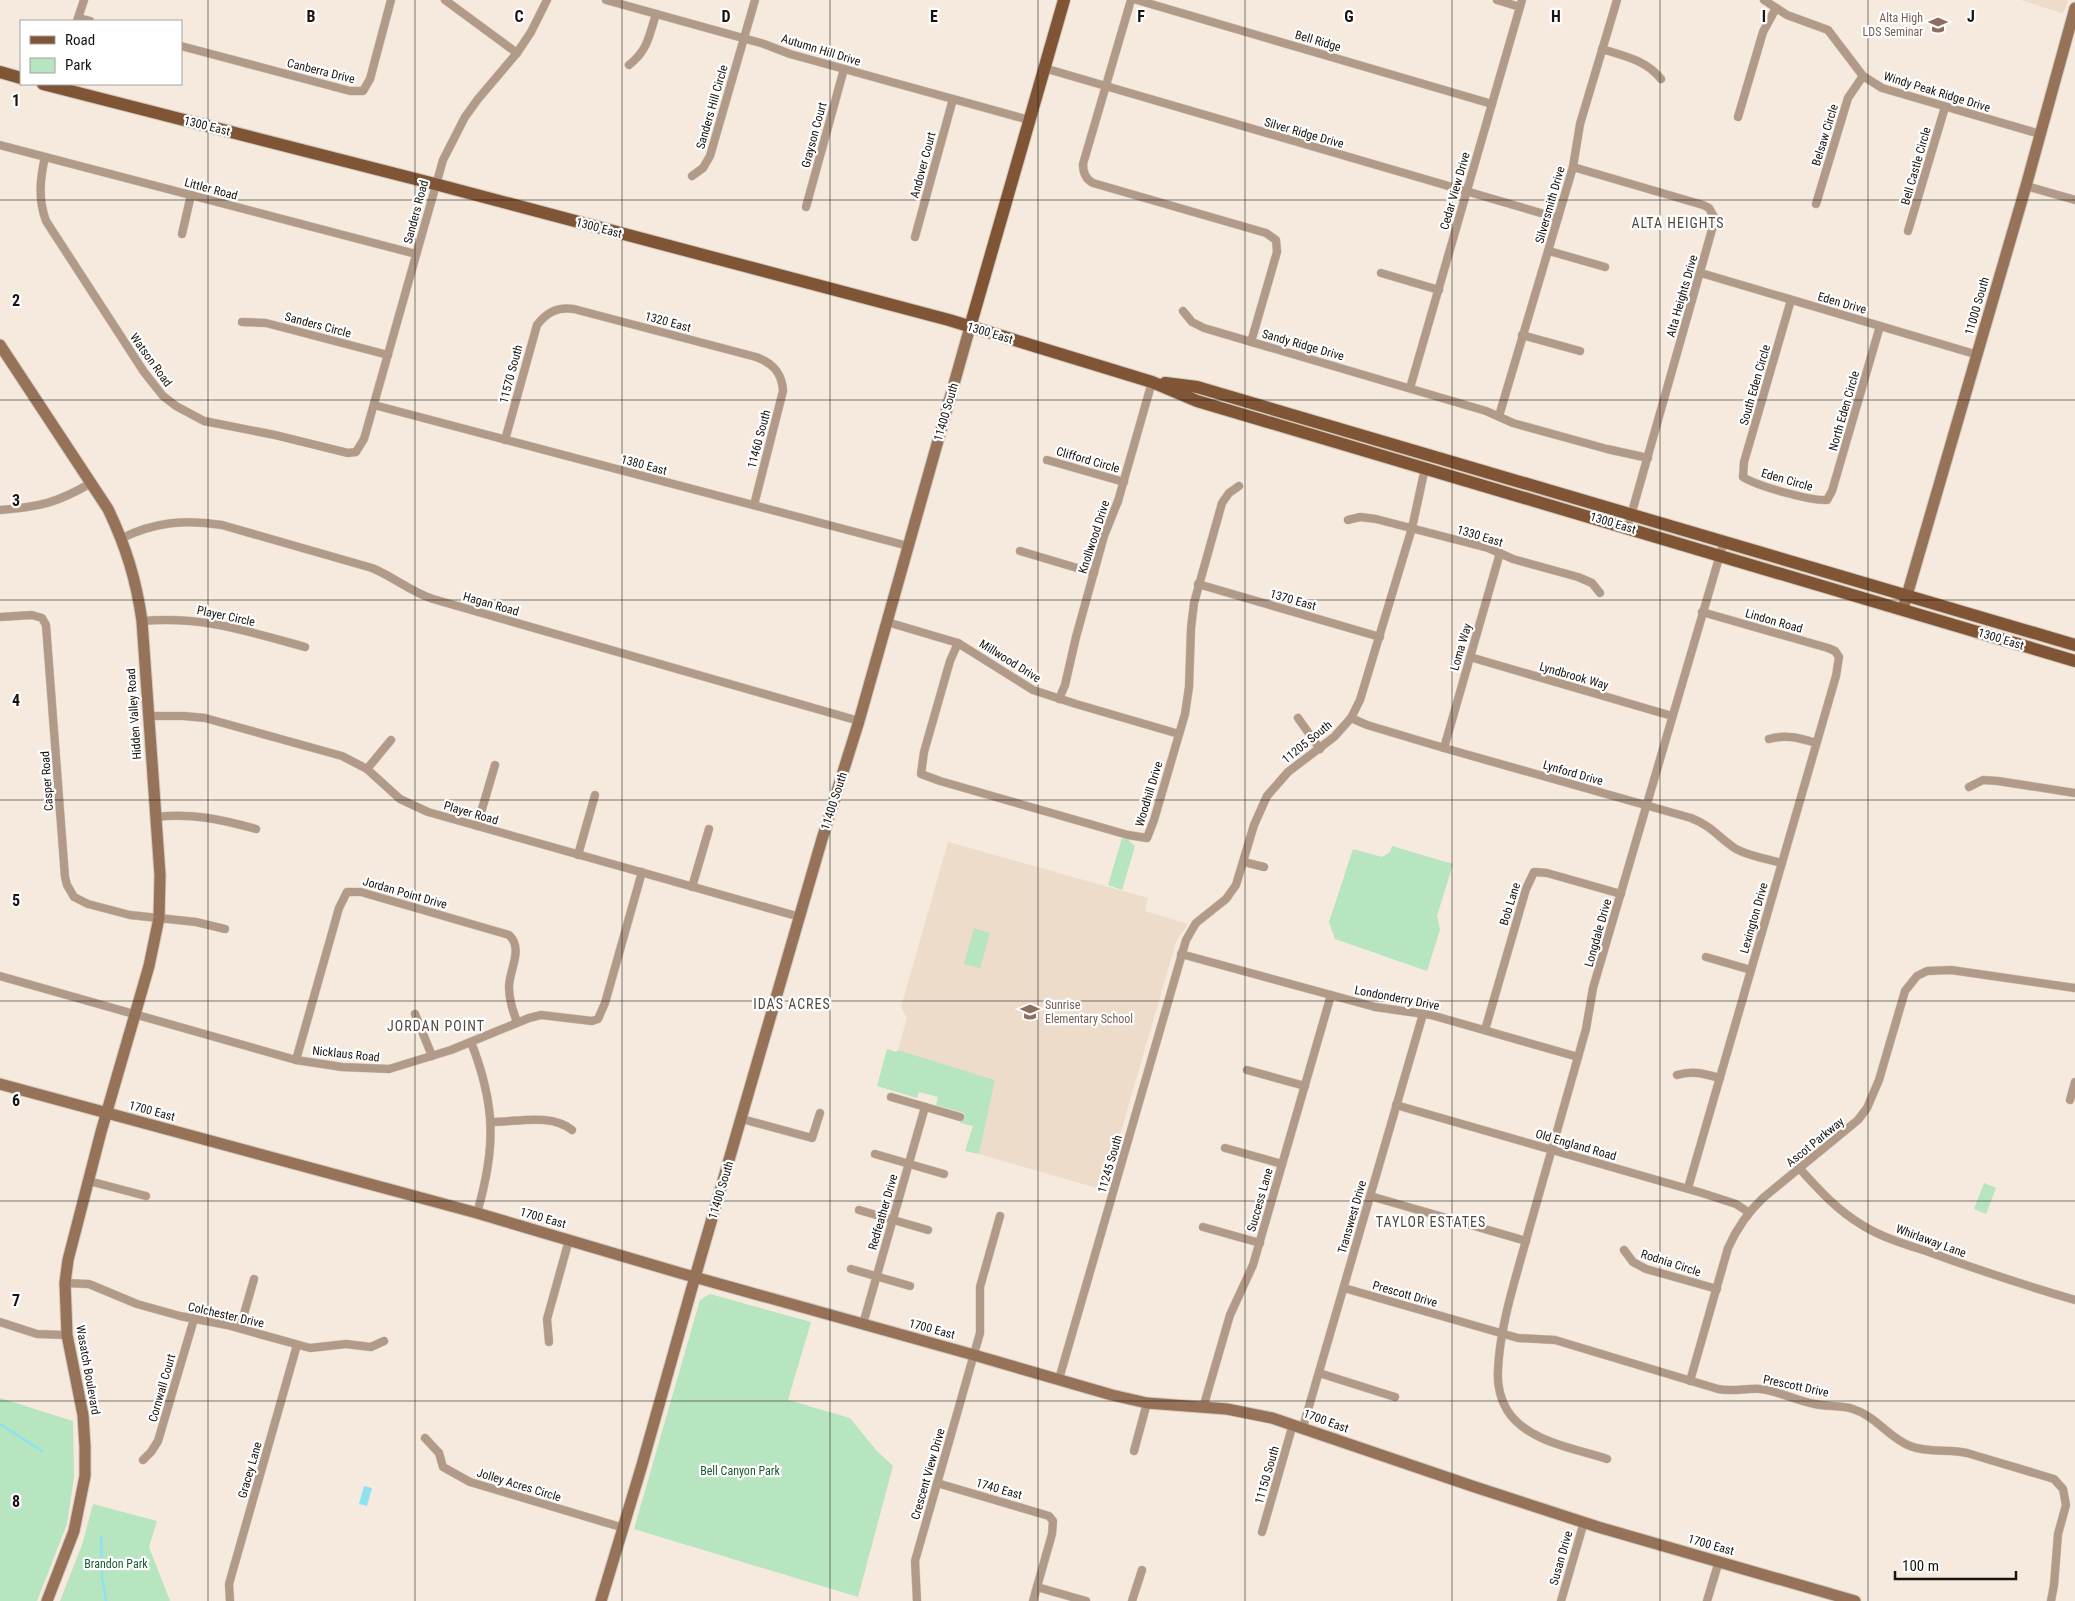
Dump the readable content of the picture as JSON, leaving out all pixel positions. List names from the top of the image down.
{
  "streets": {
    "main road": [
      "1300 East",
      "11000 South",
      "11400 South",
      "Hidden Valley Road",
      "1700 East",
      "Wasatch Boulevard"
    ],
    "street": [
      "Bell Ridge",
      "Autumn Hill Drive",
      "Canberra Drive",
      "Windy Peak Ridge Drive",
      "Sanders Hill Circle",
      "Silver Ridge Drive",
      "Grayson Court",
      "Belsaw Circle",
      "Andover Court",
      "Bell Castle Circle",
      "Littler Road",
      "Cedar View Drive",
      "Silversmith Drive",
      "Sanders Road",
      "Alta Heights Drive",
      "Eden Drive",
      "1320 East",
      "Sanders Circle",
      "Sandy Ridge Drive",
      "Watson Road",
      "11570 South",
      "South Eden Circle",
      "North Eden Circle",
      "11460 South",
      "Clifford Circle",
      "1380 East",
      "Eden Circle",
      "1330 East",
      "Knollwood Drive",
      "1370 East",
      "Hagan Road",
      "Player Circle",
      "Lindon Road",
      "Loma Way",
      "Millwood Drive",
      "Lyndbrook Way",
      "11205 South",
      "Lynford Drive",
      "Casper Road",
      "Woodhill Drive",
      "Player Road",
      "Jordan Point Drive",
      "Bob Lane",
      "Lexington Drive",
      "Longdale Drive",
      "Londonderry Drive",
      "Nicklaus Road",
      "Ascot Parkway",
      "Old England Road",
      "11245 South",
      "Success Lane",
      "Redfeather Drive",
      "Transwest Drive",
      "Whirlaway Lane",
      "Rodnia Circle",
      "Prescott Drive",
      "Colchester Drive",
      "Cornwall Court",
      "Gracey Lane",
      "Crescent View Drive",
      "11150 South",
      "Jolley Acres Circle",
      "1740 East",
      "Susan Drive"
    ]
  },
  "crossings": [
    ["Bell Ridge", "Cedar View Drive"],
    ["Autumn Hill Drive", "Sanders Hill Circle"],
    ["Autumn Hill Drive", "Grayson Court"],
    ["Autumn Hill Drive", "Andover Court"],
    ["Autumn Hill Drive", "11400 South"],
    ["Windy Peak Ridge Drive", "Belsaw Circle"],
    ["Windy Peak Ridge Drive", "Bell Castle Circle"],
    ["Windy Peak Ridge Drive", "11000 South"],
    ["1300 East", "Sanders Road"],
    ["1300 East", "Alta Heights Drive"],
    ["1300 East", "11000 South"],
    ["1300 East", "11400 South"],
    ["1300 East", "Knollwood Drive"],
    ["1300 East", "11205 South"],
    ["1300 East", "Longdale Drive"],
    ["Silver Ridge Drive", "Cedar View Drive"],
    ["Silver Ridge Drive", "Silversmith Drive"],
    ["Silver Ridge Drive", "Sandy Ridge Drive"],
    ["Silver Ridge Drive", "11400 South"],
    ["Littler Road", "Sanders Road"],
    ["Littler Road", "Watson Road"],
    ["Cedar View Drive", "Sandy Ridge Drive"],
    ["Silversmith Drive", "Alta Heights Drive"],
    ["Silversmith Drive", "Sandy Ridge Drive"],
    ["Sanders Road", "Sanders Circle"],
    ["Sanders Road", "Watson Road"],
    ["Sanders Road", "1380 East"],
    ["Alta Heights Drive", "Eden Drive"],
    ["Alta Heights Drive", "Sandy Ridge Drive"],
    ["Eden Drive", "11000 South"],
    ["Eden Drive", "South Eden Circle"],
    ["Eden Drive", "North Eden Circle"],
    ["1320 East", "11570 South"],
    ["1320 East", "11460 South"],
    ["11570 South", "1380 East"],
    ["South Eden Circle", "Eden Circle"],
    ["North Eden Circle", "Eden Circle"],
    ["11400 South", "1380 East"],
    ["11400 South", "Hagan Road"],
    ["11400 South", "Millwood Drive"],
    ["11400 South", "Player Road"],
    ["11400 South", "1700 East"],
    ["11400 South", "Jolley Acres Circle"],
    ["11460 South", "1380 East"],
    ["Clifford Circle", "Knollwood Drive"],
    ["1330 East", "Loma Way"],
    ["1330 East", "11205 South"],
    ["Knollwood Drive", "Millwood Drive"],
    ["1370 East", "11205 South"],
    ["1370 East", "Woodhill Drive"],
    ["Hagan Road", "Hidden Valley Road"],
    ["Player Circle", "Hidden Valley Road"],
    ["Lindon Road", "Lexington Drive"],
    ["Lindon Road", "Longdale Drive"],
    ["Loma Way", "Lyndbrook Way"],
    ["Loma Way", "Lynford Drive"],
    ["Millwood Drive", "Woodhill Drive"],
    ["Lyndbrook Way", "Longdale Drive"],
    ["Hidden Valley Road", "Casper Road"],
    ["Hidden Valley Road", "Player Road"],
    ["Hidden Valley Road", "Nicklaus Road"],
    ["Hidden Valley Road", "1700 East"],
    ["Hidden Valley Road", "Wasatch Boulevard"],
    ["11205 South", "Lynford Drive"],
    ["11205 South", "Londonderry Drive"],
    ["11205 South", "11245 South"],
    ["Lynford Drive", "Lexington Drive"],
    ["Lynford Drive", "Longdale Drive"],
    ["Player Road", "Nicklaus Road"],
    ["Jordan Point Drive", "Nicklaus Road"],
    ["Bob Lane", "Longdale Drive"],
    ["Bob Lane", "Londonderry Drive"],
    ["Lexington Drive", "Old England Road"],
    ["Longdale Drive", "Londonderry Drive"],
    ["Longdale Drive", "Old England Road"],
    ["Longdale Drive", "Prescott Drive"],
    ["Londonderry Drive", "11245 South"],
    ["Londonderry Drive", "Success Lane"],
    ["Londonderry Drive", "Transwest Drive"],
    ["1700 East", "11245 South"],
    ["1700 East", "Success Lane"],
    ["1700 East", "Redfeather Drive"],
    ["1700 East", "Transwest Drive"],
    ["1700 East", "Wasatch Boulevard"],
    ["1700 East", "Crescent View Drive"],
    ["1700 East", "11150 South"],
    ["1700 East", "Susan Drive"],
    ["Ascot Parkway", "Old England Road"],
    ["Ascot Parkway", "Whirlaway Lane"],
    ["Ascot Parkway", "Rodnia Circle"],
    ["Ascot Parkway", "Prescott Drive"],
    ["Old England Road", "Transwest Drive"],
    ["Transwest Drive", "Prescott Drive"],
    ["Transwest Drive", "11150 South"],
    ["Colchester Drive", "Wasatch Boulevard"],
    ["Colchester Drive", "Cornwall Court"],
    ["Colchester Drive", "Gracey Lane"],
    ["Crescent View Drive", "1740 East"]
  ],
  "districts": [
    "ALTA HEIGHTS",
    "IDAS ACRES",
    "JORDAN POINT",
    "TAYLOR ESTATES"
  ],
  "parks": ["Bell Canyon Park", "Brandon Park"],
  "places": {
    "school or university": ["Alta High LDS Seminar", "Sunrise Elementary School"]
  },
  "legend": ["Road", "Park"],
  "scale_bar": "100 m",
  "grid": {
    "columns": [
      "B",
      "C",
      "D",
      "E",
      "F",
      "G",
      "H",
      "I",
      "J"
    ],
    "rows": [
      "1",
      "2",
      "3",
      "4",
      "5",
      "6",
      "7",
      "8"
    ]
  }
}
